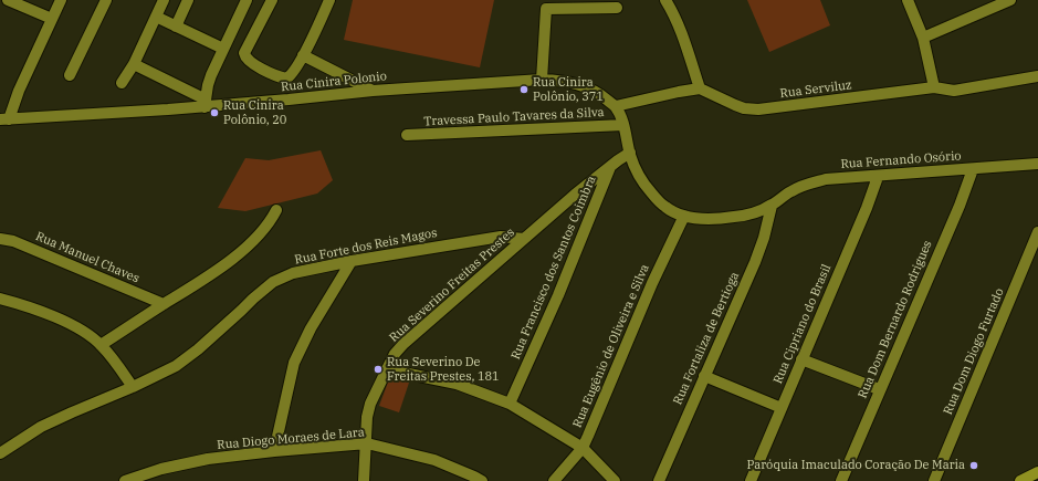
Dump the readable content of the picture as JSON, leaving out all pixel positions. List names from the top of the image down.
{
  "streets": {
    "street": [
      "Rua Cinira Polonio",
      "Rua Serviluz",
      "Travessa Paulo Tavares da Silva",
      "Rua Fernando Osório",
      "Rua Forte dos Reis Magos",
      "Rua Manuel Chaves",
      "Rua Francisco dos Santos Coimbra",
      "Rua Severino Freitas Prestes",
      "Rua Dom Bernardo Rodrigues",
      "Rua Cipriano do Brasil",
      "Rua Fortaliza de Bertioga",
      "Rua Eugênio de Oliveira e Silva",
      "Rua Dom Diogo Furtado",
      "Rua Diogo Moraes de Lara"
    ]
  },
  "crossings": [
    ["Rua Fernando Osório", "Rua Severino Freitas Prestes"],
    ["Rua Fernando Osório", "Rua Dom Bernardo Rodrigues"],
    ["Rua Fernando Osório", "Rua Cipriano do Brasil"],
    ["Rua Fernando Osório", "Rua Fortaliza de Bertioga"],
    ["Rua Fernando Osório", "Rua Eugênio de Oliveira e Silva"],
    ["Rua Forte dos Reis Magos", "Rua Severino Freitas Prestes"],
    ["Rua Francisco dos Santos Coimbra", "Rua Severino Freitas Prestes"],
    ["Rua Severino Freitas Prestes", "Rua Diogo Moraes de Lara"]
  ],
  "places": [
    "Rua Cinira Polônio, 371",
    "Rua Cinira Polônio, 20",
    "Rua Severino De Freitas Prestes, 181",
    "Paróquia Imaculado Coração De Maria"
  ]
}
